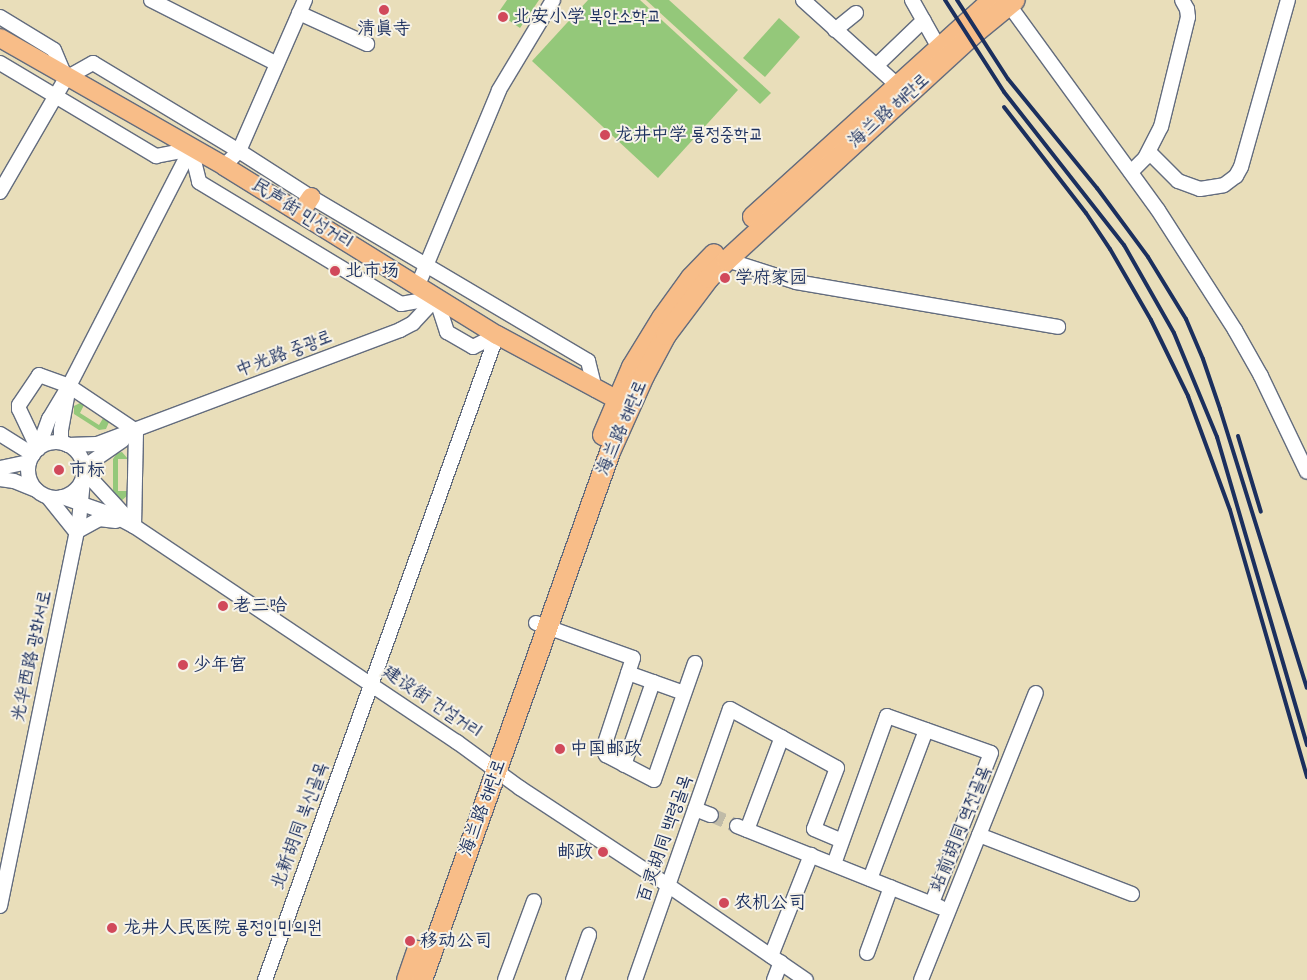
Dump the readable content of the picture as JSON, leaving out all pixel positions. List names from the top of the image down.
{
  "streets": {
    "highway": ["海兰路 해란로"],
    "main road": ["民声街 민성거리"],
    "street": [
      "中光路 중광로",
      "光华西路 광화서로",
      "建设街 건설거리",
      "北新胡同 북신골목",
      "站前胡同 역전골목",
      "百灵胡同 백령골목"
    ]
  },
  "crossings": [
    ["海兰路 해란로", "民声街 민성거리"],
    ["海兰路 해란로", "建设街 건설거리"],
    ["民声街 민성거리", "中光路 중광로"],
    ["民声街 민성거리", "北新胡同 북신골목"],
    ["中光路 중광로", "光华西路 광화서로"],
    ["建设街 건설거리", "北新胡同 북신골목"],
    ["建设街 건설거리", "百灵胡同 백령골목"]
  ],
  "places": [
    "清真寺",
    "北安小学 북안소학교",
    "龙井中学 룡정중학교",
    "北市场",
    "学府家园",
    "市标",
    "老三哈",
    "少年宫",
    "中国邮政",
    "邮政",
    "农机公司",
    "龙井人民医院 룡정인민의원",
    "移动公司"
  ]
}
